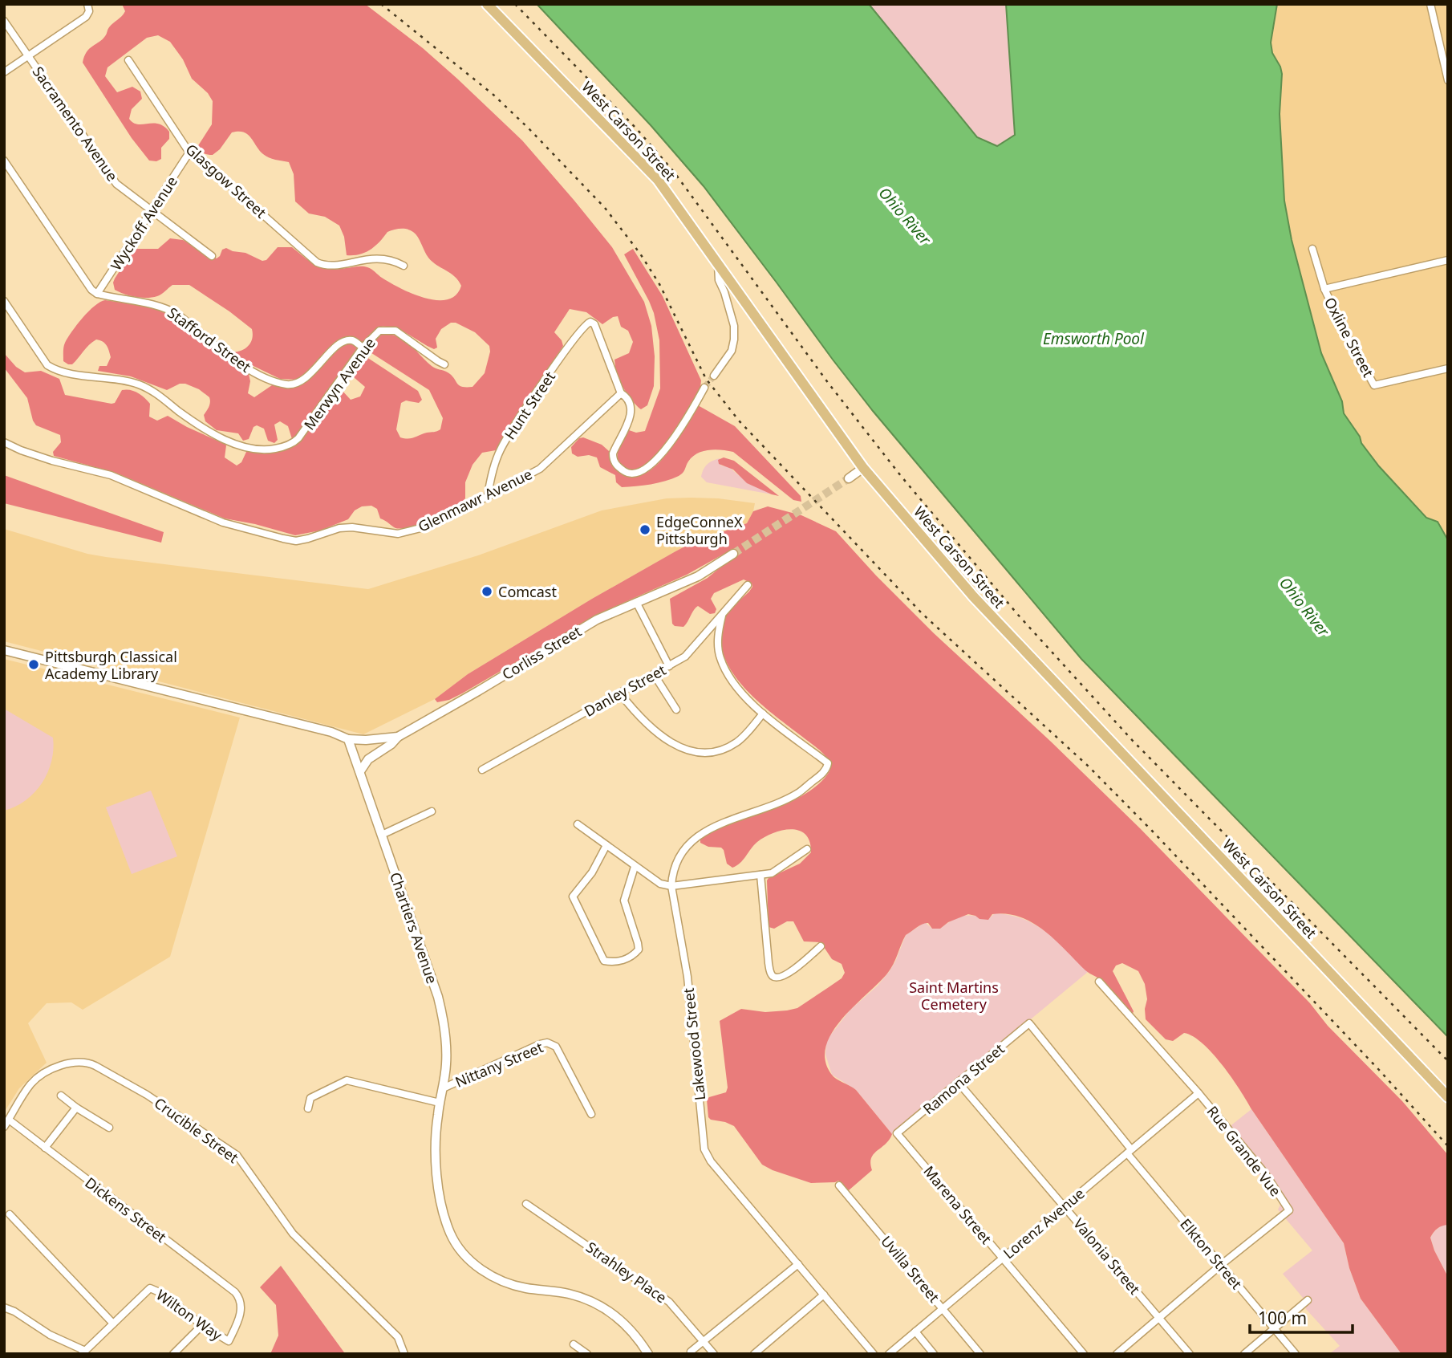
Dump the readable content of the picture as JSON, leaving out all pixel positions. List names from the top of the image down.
{
  "streets": {
    "main road": ["West Carson Street"],
    "street": [
      "Sacramento Avenue",
      "Glasgow Street",
      "Wyckoff Avenue",
      "Oxline Street",
      "Stafford Street",
      "Merwyn Avenue",
      "Hunt Street",
      "Glenmawr Avenue",
      "Corliss Street",
      "Danley Street",
      "Chartiers Avenue",
      "Lakewood Street",
      "Nittany Street",
      "Ramona Street",
      "Crucible Street",
      "Rue Grande Vue",
      "Marena Street",
      "Dickens Street",
      "Lorenz Avenue",
      "Elkton Street",
      "Valonia Street",
      "Uvilla Street",
      "Strahley Place",
      "Wilton Way"
    ]
  },
  "crossings": [
    ["Sacramento Avenue", "Wyckoff Avenue"],
    ["Glasgow Street", "Wyckoff Avenue"],
    ["Wyckoff Avenue", "Stafford Street"],
    ["Stafford Street", "Merwyn Avenue"],
    ["Hunt Street", "Glenmawr Avenue"],
    ["Corliss Street", "Chartiers Avenue"],
    ["Chartiers Avenue", "Nittany Street"],
    ["Ramona Street", "Marena Street"],
    ["Ramona Street", "Elkton Street"],
    ["Ramona Street", "Valonia Street"],
    ["Crucible Street", "Dickens Street"],
    ["Rue Grande Vue", "Lorenz Avenue"],
    ["Rue Grande Vue", "Elkton Street"],
    ["Marena Street", "Lorenz Avenue"],
    ["Dickens Street", "Wilton Way"],
    ["Lorenz Avenue", "Elkton Street"],
    ["Lorenz Avenue", "Valonia Street"],
    ["Lorenz Avenue", "Uvilla Street"]
  ],
  "water": ["Ohio River", "Emsworth Pool"],
  "parks": ["Saint Martins Cemetery"],
  "places": ["EdgeConneX Pittsburgh", "Comcast", "Pittsburgh Classical Academy Library"],
  "scale_bar": "100 m"
}
